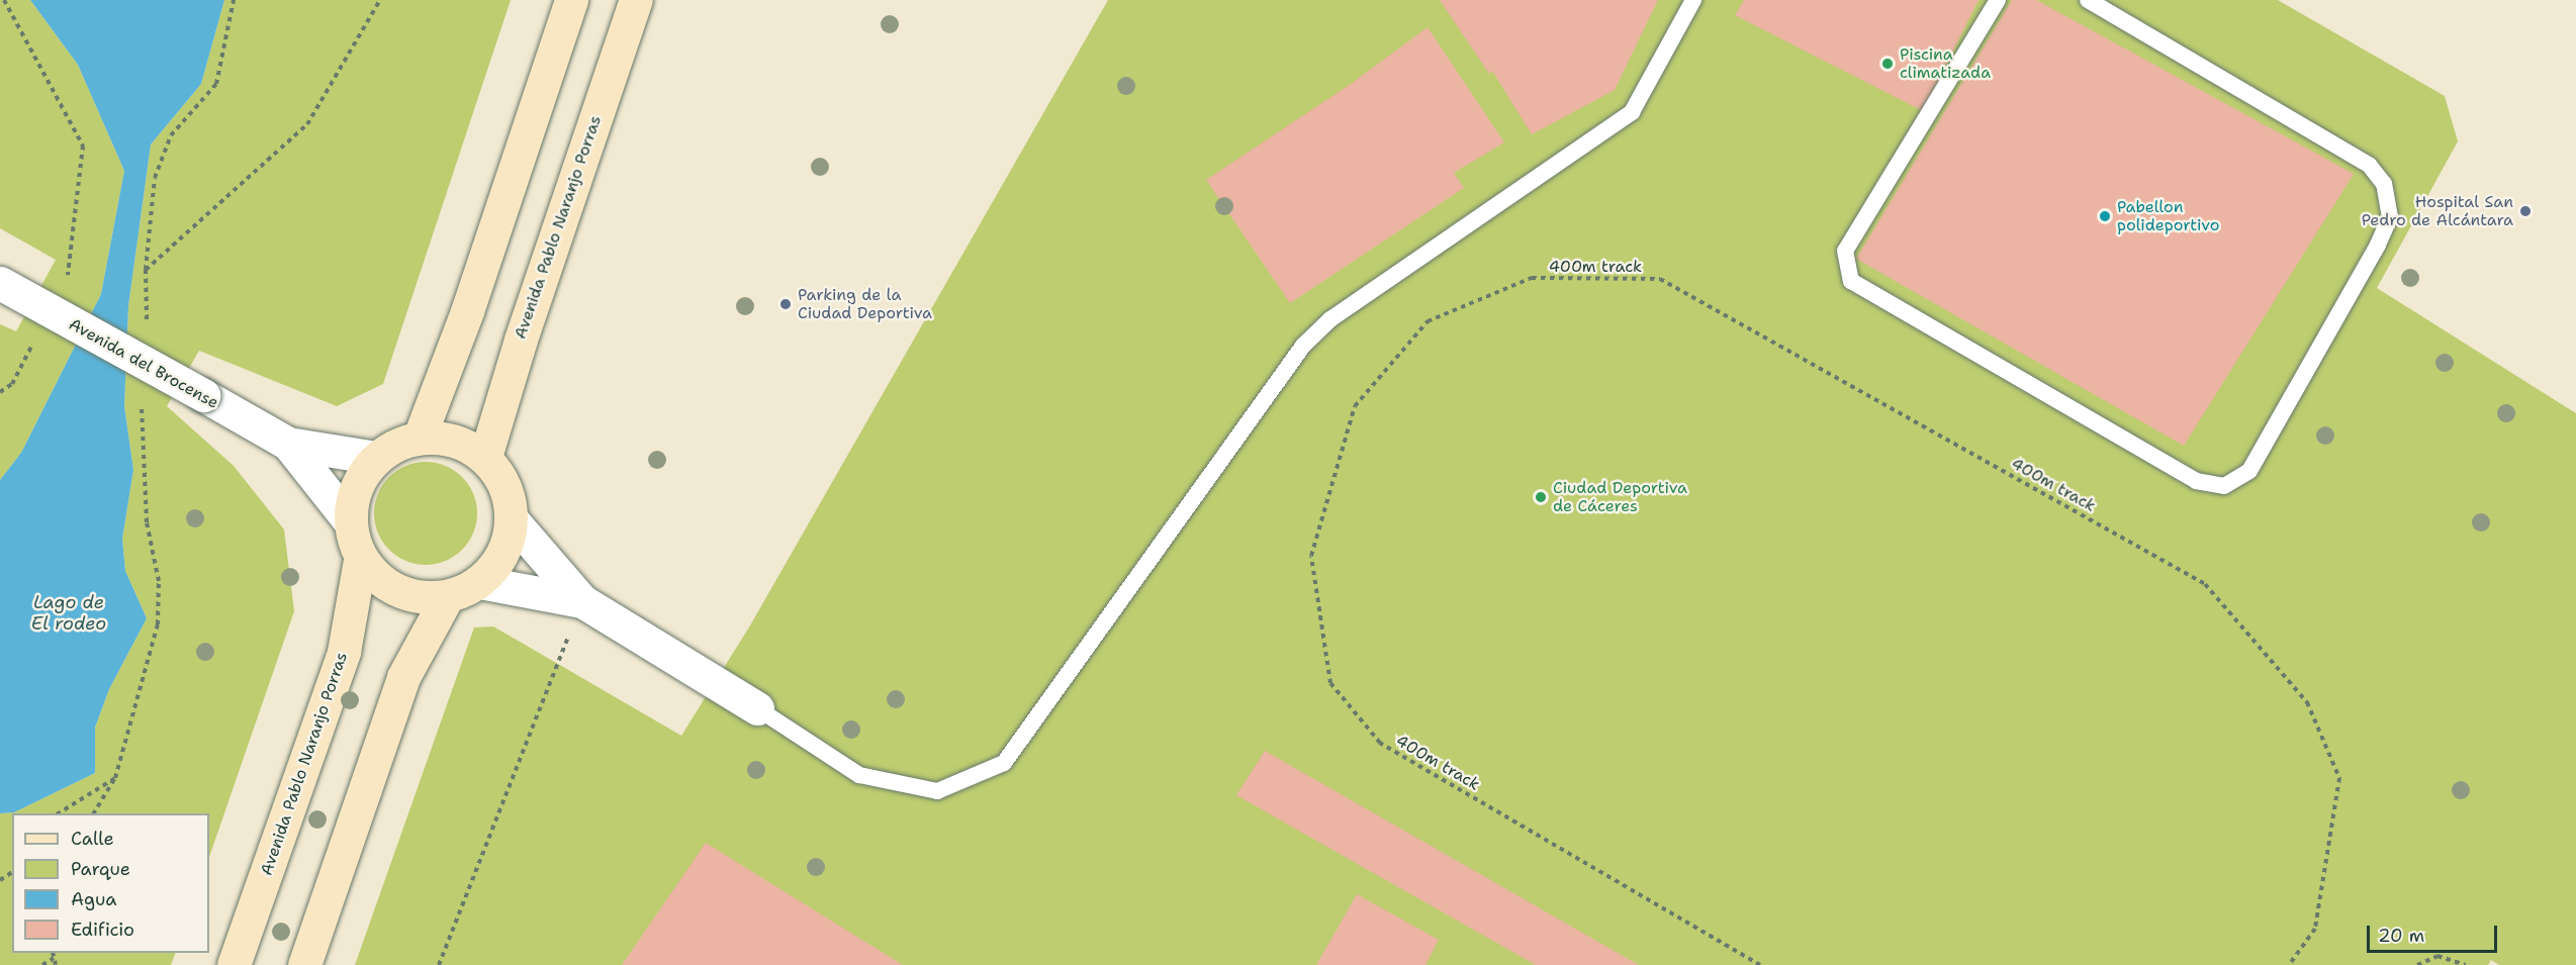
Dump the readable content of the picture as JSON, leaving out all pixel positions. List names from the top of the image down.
{
  "streets": {
    "main road": ["Avenida Pablo Naranjo Porras"],
    "street": ["Avenida del Brocense"],
    "path": ["400m track"]
  },
  "crossings": [
    ["Avenida Pablo Naranjo Porras", "Avenida del Brocense"]
  ],
  "water": ["Lago de El rodeo"],
  "places": [
    "Piscina climatizada",
    "Hospital San Pedro de Alcántara",
    "Pabellon polideportivo",
    "Parking de la Ciudad Deportiva",
    "Ciudad Deportiva de Cáceres"
  ],
  "legend": [
    "Calle",
    "Parque",
    "Agua",
    "Edificio"
  ],
  "scale_bar": "20 m"
}
